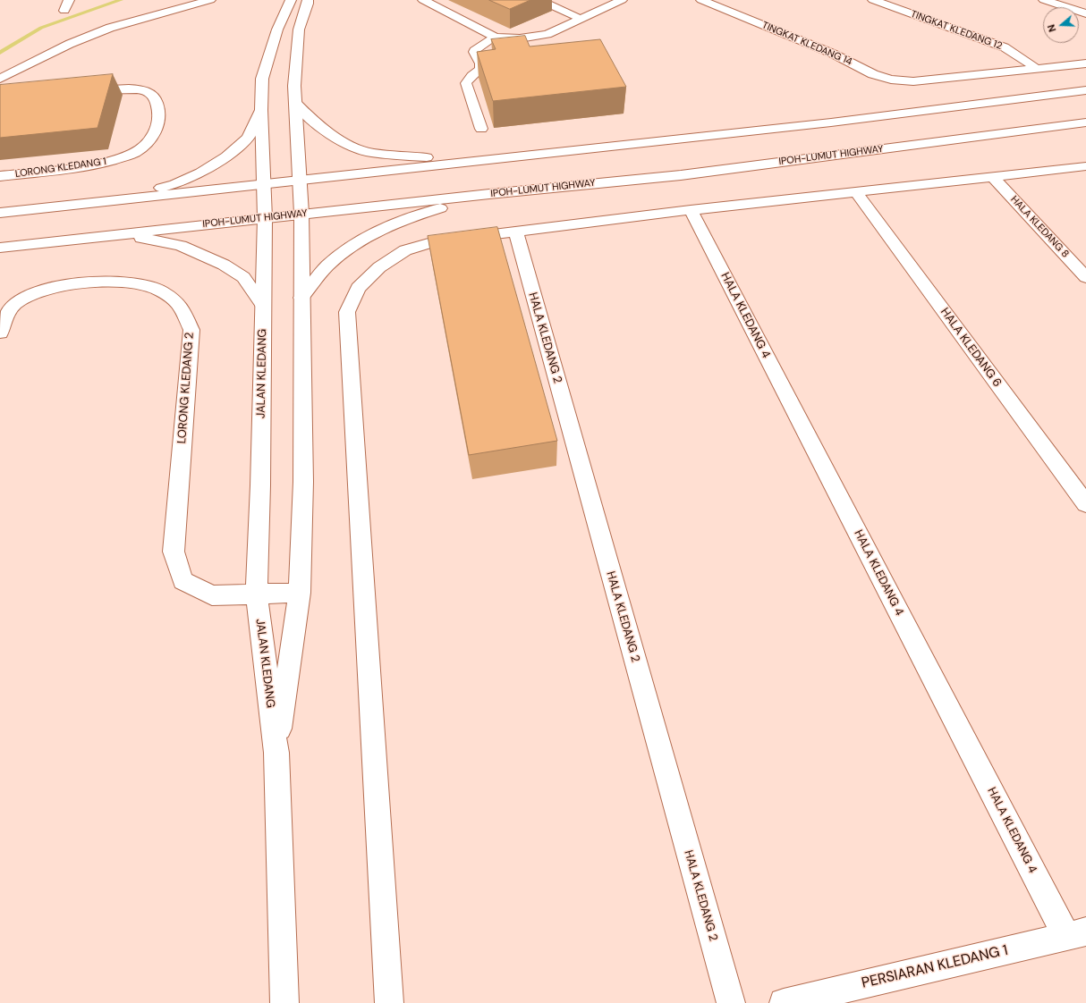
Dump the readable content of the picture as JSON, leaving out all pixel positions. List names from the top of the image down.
{
  "streets": {
    "main road": [
      "TINGKAT KLEDANG 12",
      "TINGKAT KLEDANG 14",
      "IPOH-LUMUT HIGHWAY",
      "LORONG KLEDANG 1",
      "HALA KLEDANG 8",
      "HALA KLEDANG 4",
      "HALA KLEDANG 2",
      "HALA KLEDANG 6",
      "JALAN KLEDANG",
      "LORONG KLEDANG 2",
      "PERSIARAN KLEDANG 1"
    ]
  },
  "crossings": [
    ["TINGKAT KLEDANG 12", "TINGKAT KLEDANG 14"],
    ["IPOH-LUMUT HIGHWAY", "JALAN KLEDANG"],
    ["HALA KLEDANG 4", "PERSIARAN KLEDANG 1"],
    ["JALAN KLEDANG", "LORONG KLEDANG 2"]
  ],
  "north": "left"
}
